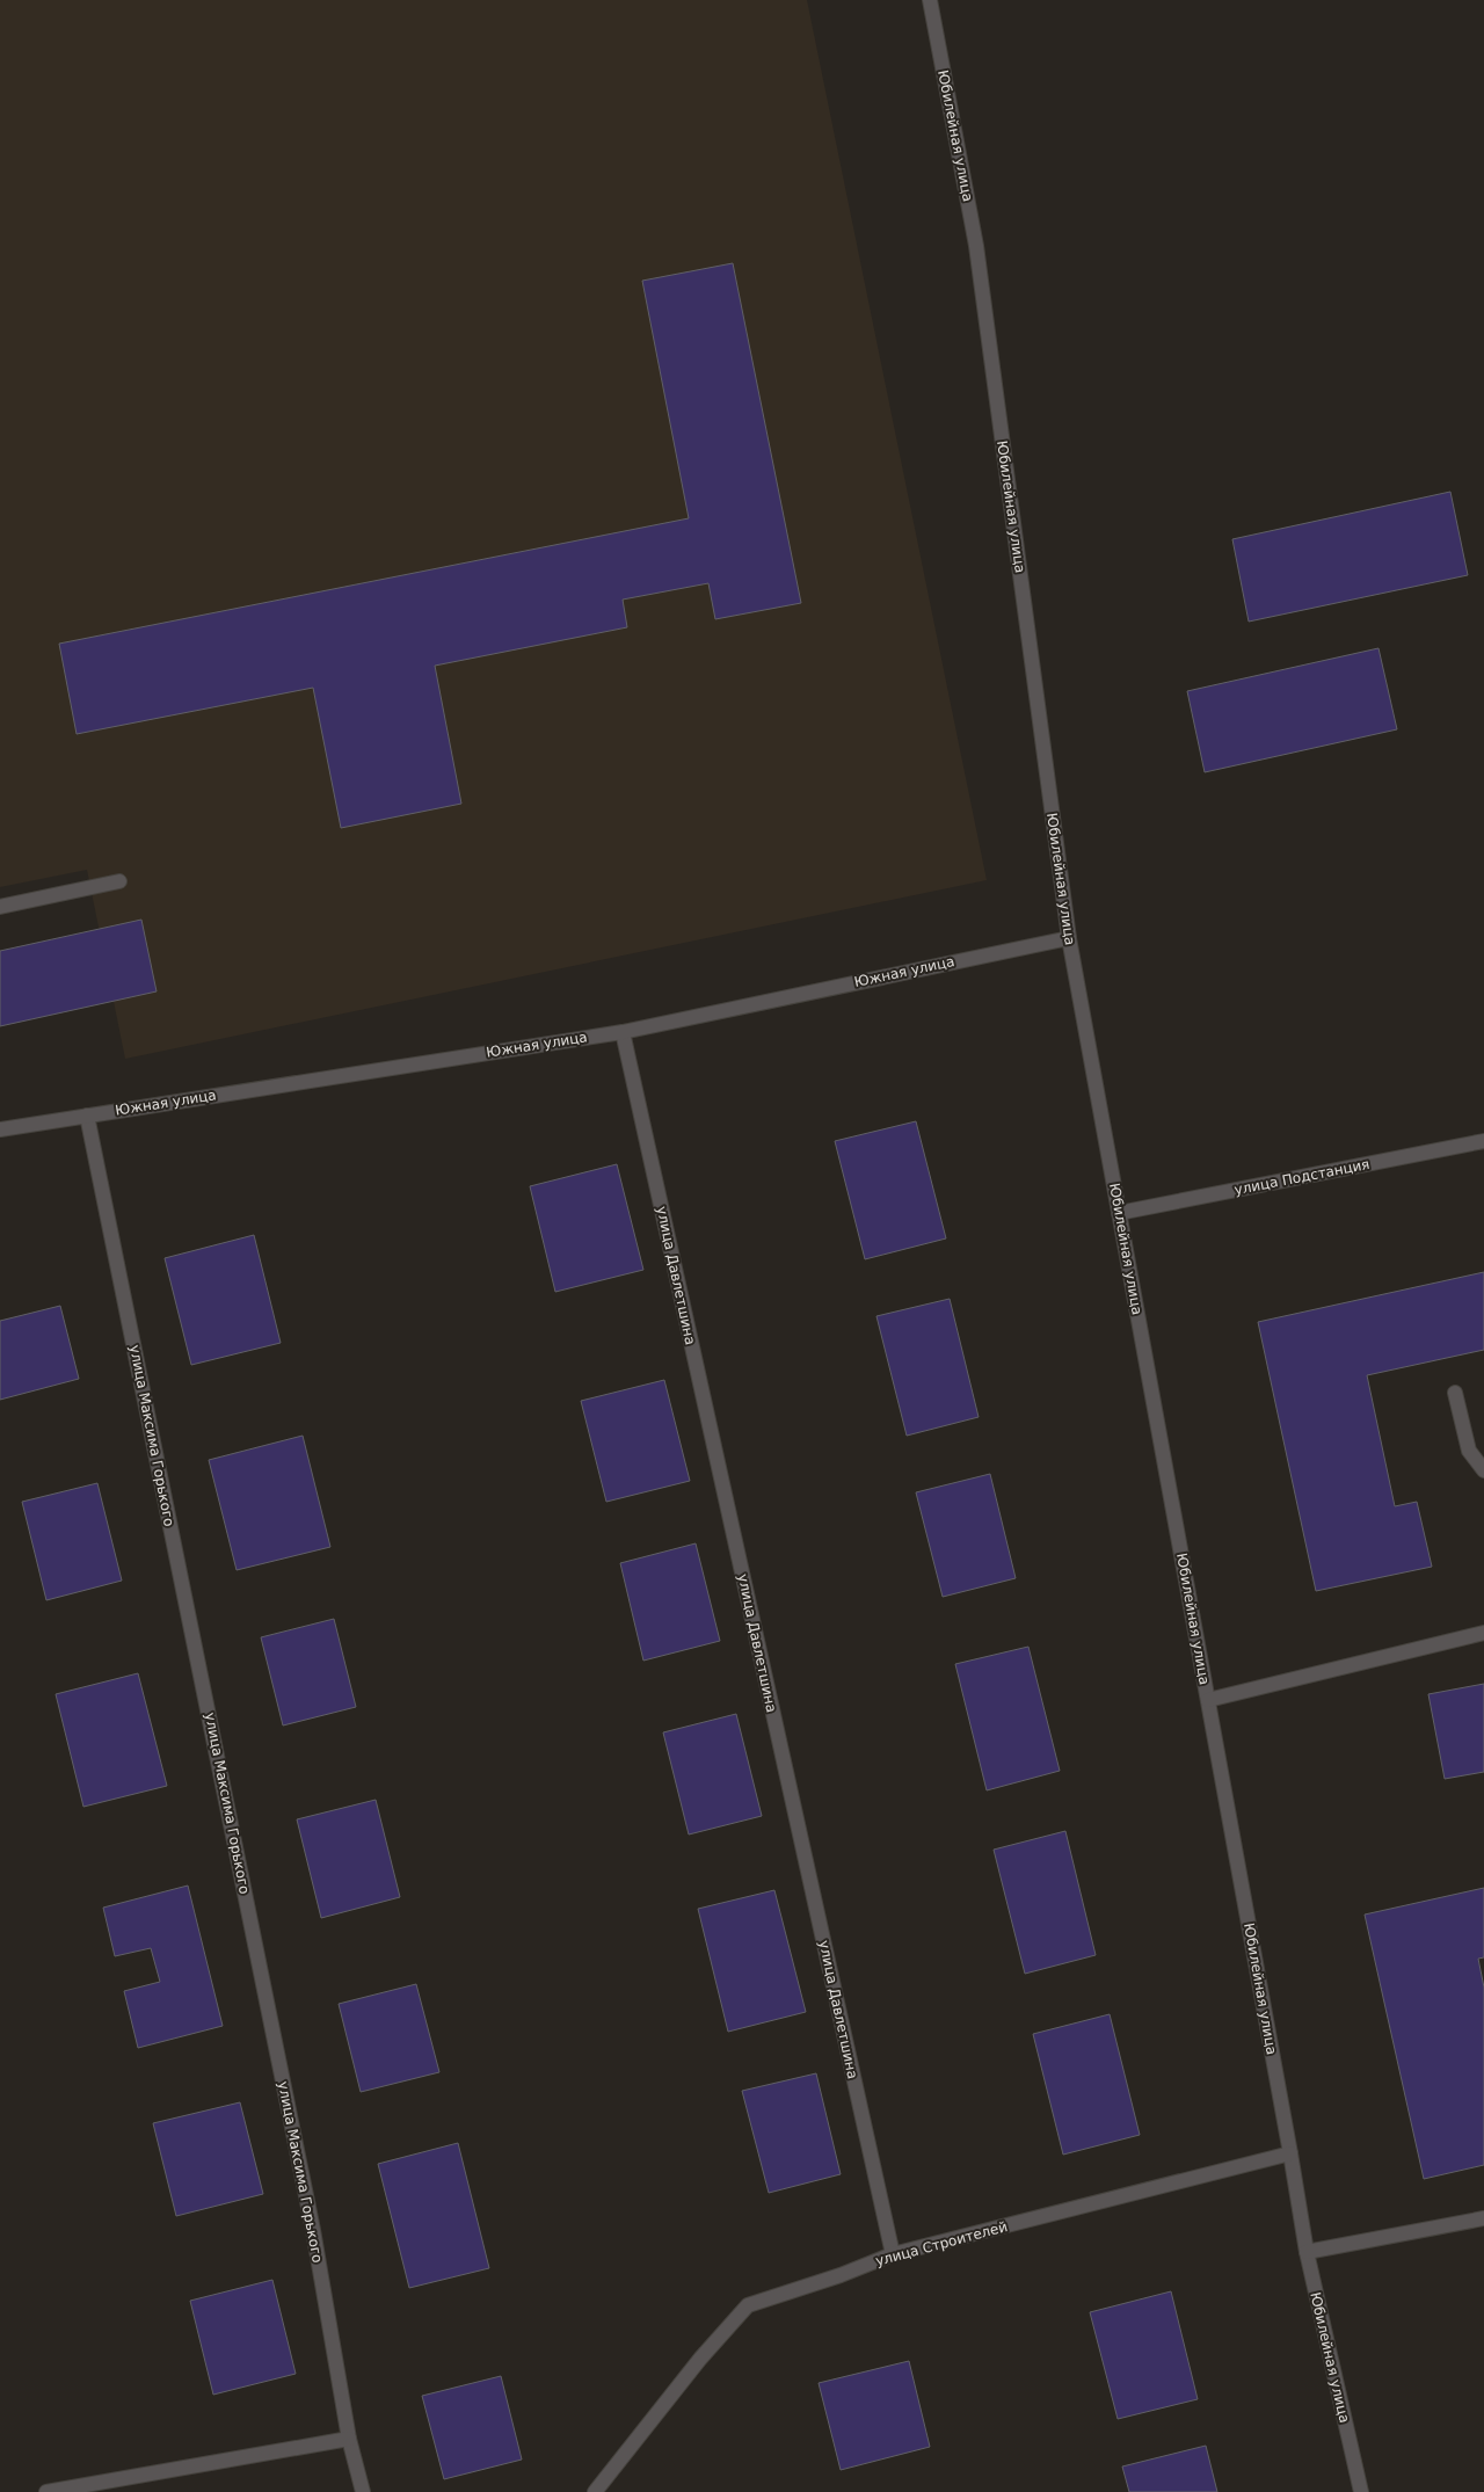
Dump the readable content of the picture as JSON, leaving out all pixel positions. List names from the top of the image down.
{
  "streets": {
    "street": [
      "Юбилейная улица",
      "Южная улица",
      "улица Подстанция",
      "улица Давлетшина",
      "улица Максима Горького",
      "улица Строителей"
    ]
  },
  "crossings": [
    ["Юбилейная улица", "Южная улица"],
    ["Юбилейная улица", "улица Подстанция"],
    ["Юбилейная улица", "улица Строителей"],
    ["Южная улица", "улица Давлетшина"],
    ["Южная улица", "улица Максима Горького"],
    ["улица Давлетшина", "улица Строителей"]
  ]
}
